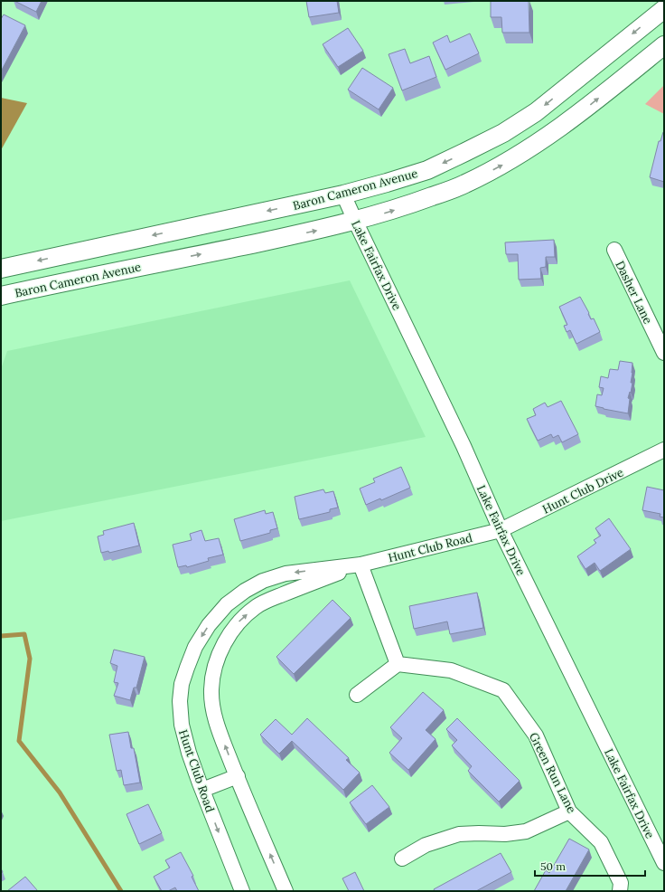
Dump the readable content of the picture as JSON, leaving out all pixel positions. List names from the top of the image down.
{
  "streets": {
    "main road": ["Baron Cameron Avenue"],
    "street": [
      "Lake Fairfax Drive",
      "Dasher Lane",
      "Hunt Club Drive",
      "Hunt Club Road",
      "Green Run Lane"
    ]
  },
  "crossings": [
    ["Baron Cameron Avenue", "Lake Fairfax Drive"],
    ["Lake Fairfax Drive", "Hunt Club Drive"],
    ["Lake Fairfax Drive", "Hunt Club Road"],
    ["Hunt Club Drive", "Hunt Club Road"]
  ],
  "scale_bar": "50 m"
}
